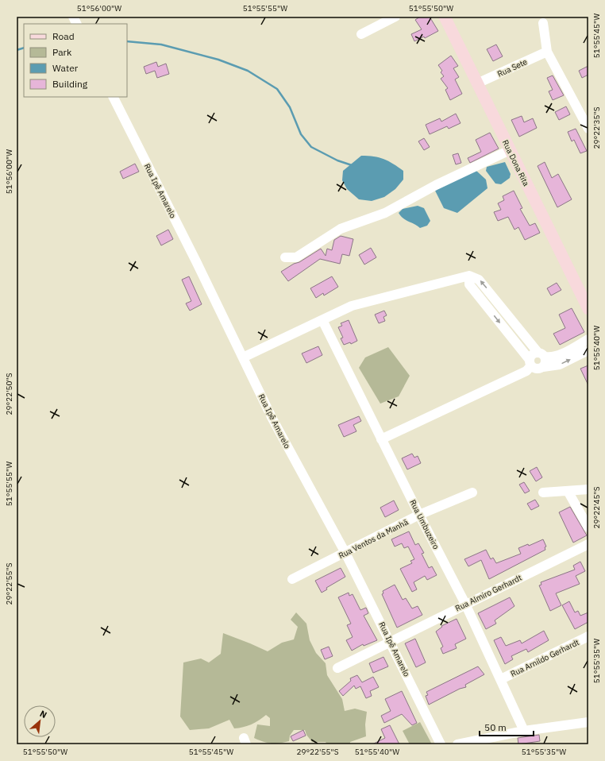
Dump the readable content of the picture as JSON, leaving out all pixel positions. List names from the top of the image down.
{
  "streets": {
    "main road": ["Rua Dona Rita"],
    "street": [
      "Rua Sete",
      "Rua Ipê Amarelo",
      "Rua Umbuzeiro",
      "Rua Ventos da Manhã",
      "Rua Almiro Gerhardt",
      "Rua Arnildo Gerhardt"
    ]
  },
  "crossings": [
    ["Rua Sete", "Rua Dona Rita"],
    ["Rua Ipê Amarelo", "Rua Ventos da Manhã"],
    ["Rua Ipê Amarelo", "Rua Almiro Gerhardt"],
    ["Rua Umbuzeiro", "Rua Ventos da Manhã"],
    ["Rua Umbuzeiro", "Rua Almiro Gerhardt"],
    ["Rua Umbuzeiro", "Rua Arnildo Gerhardt"]
  ],
  "legend": [
    "Road",
    "Park",
    "Water",
    "Building"
  ],
  "scale_bar": "50 m",
  "north": "top right",
  "coordinates": [
    "51°56'00\"W",
    "51°55'55\"W",
    "51°55'50\"W",
    "51°55'45\"W",
    "29°22'35\"S",
    "51°55'40\"W",
    "29°22'50\"S",
    "29°22'45\"S",
    "29°22'55\"S",
    "51°55'35\"W"
  ]
}
